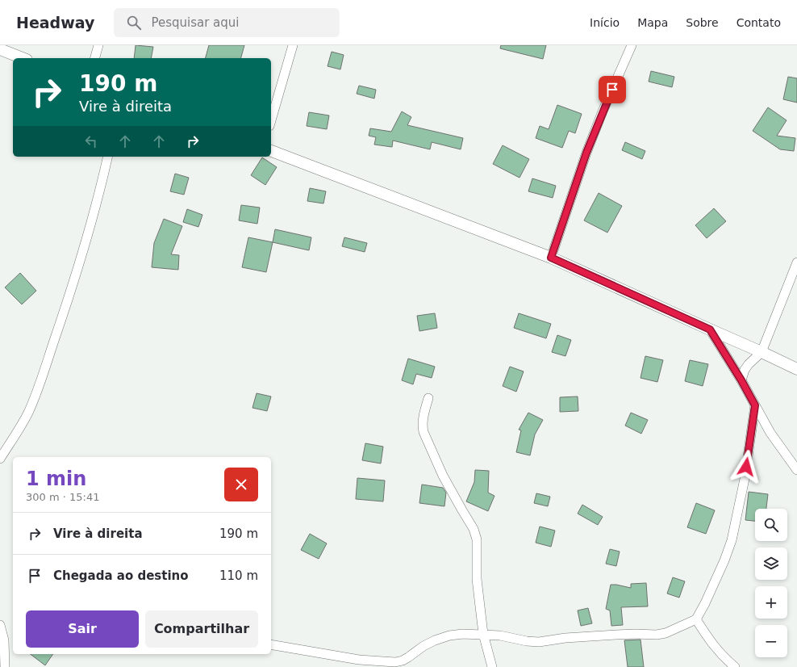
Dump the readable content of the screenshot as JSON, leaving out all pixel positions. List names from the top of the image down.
{
  "page": {
    "header": "Headway",
    "search": "Pesquisar aqui",
    "nav": [
      "Início",
      "Mapa",
      "Sobre",
      "Contato"
    ],
    "turn": ["190 m", "Vire à direita"],
    "heading": ["1 min", "300 m · 15:41"],
    "map_buttons": ["+", "−"],
    "list": [
      {
        "name": "Vire à direita",
        "value": "190 m"
      },
      {
        "name": "Chegada ao destino",
        "value": "110 m"
      }
    ],
    "buttons": ["Sair", "Compartilhar"]
  }
}
